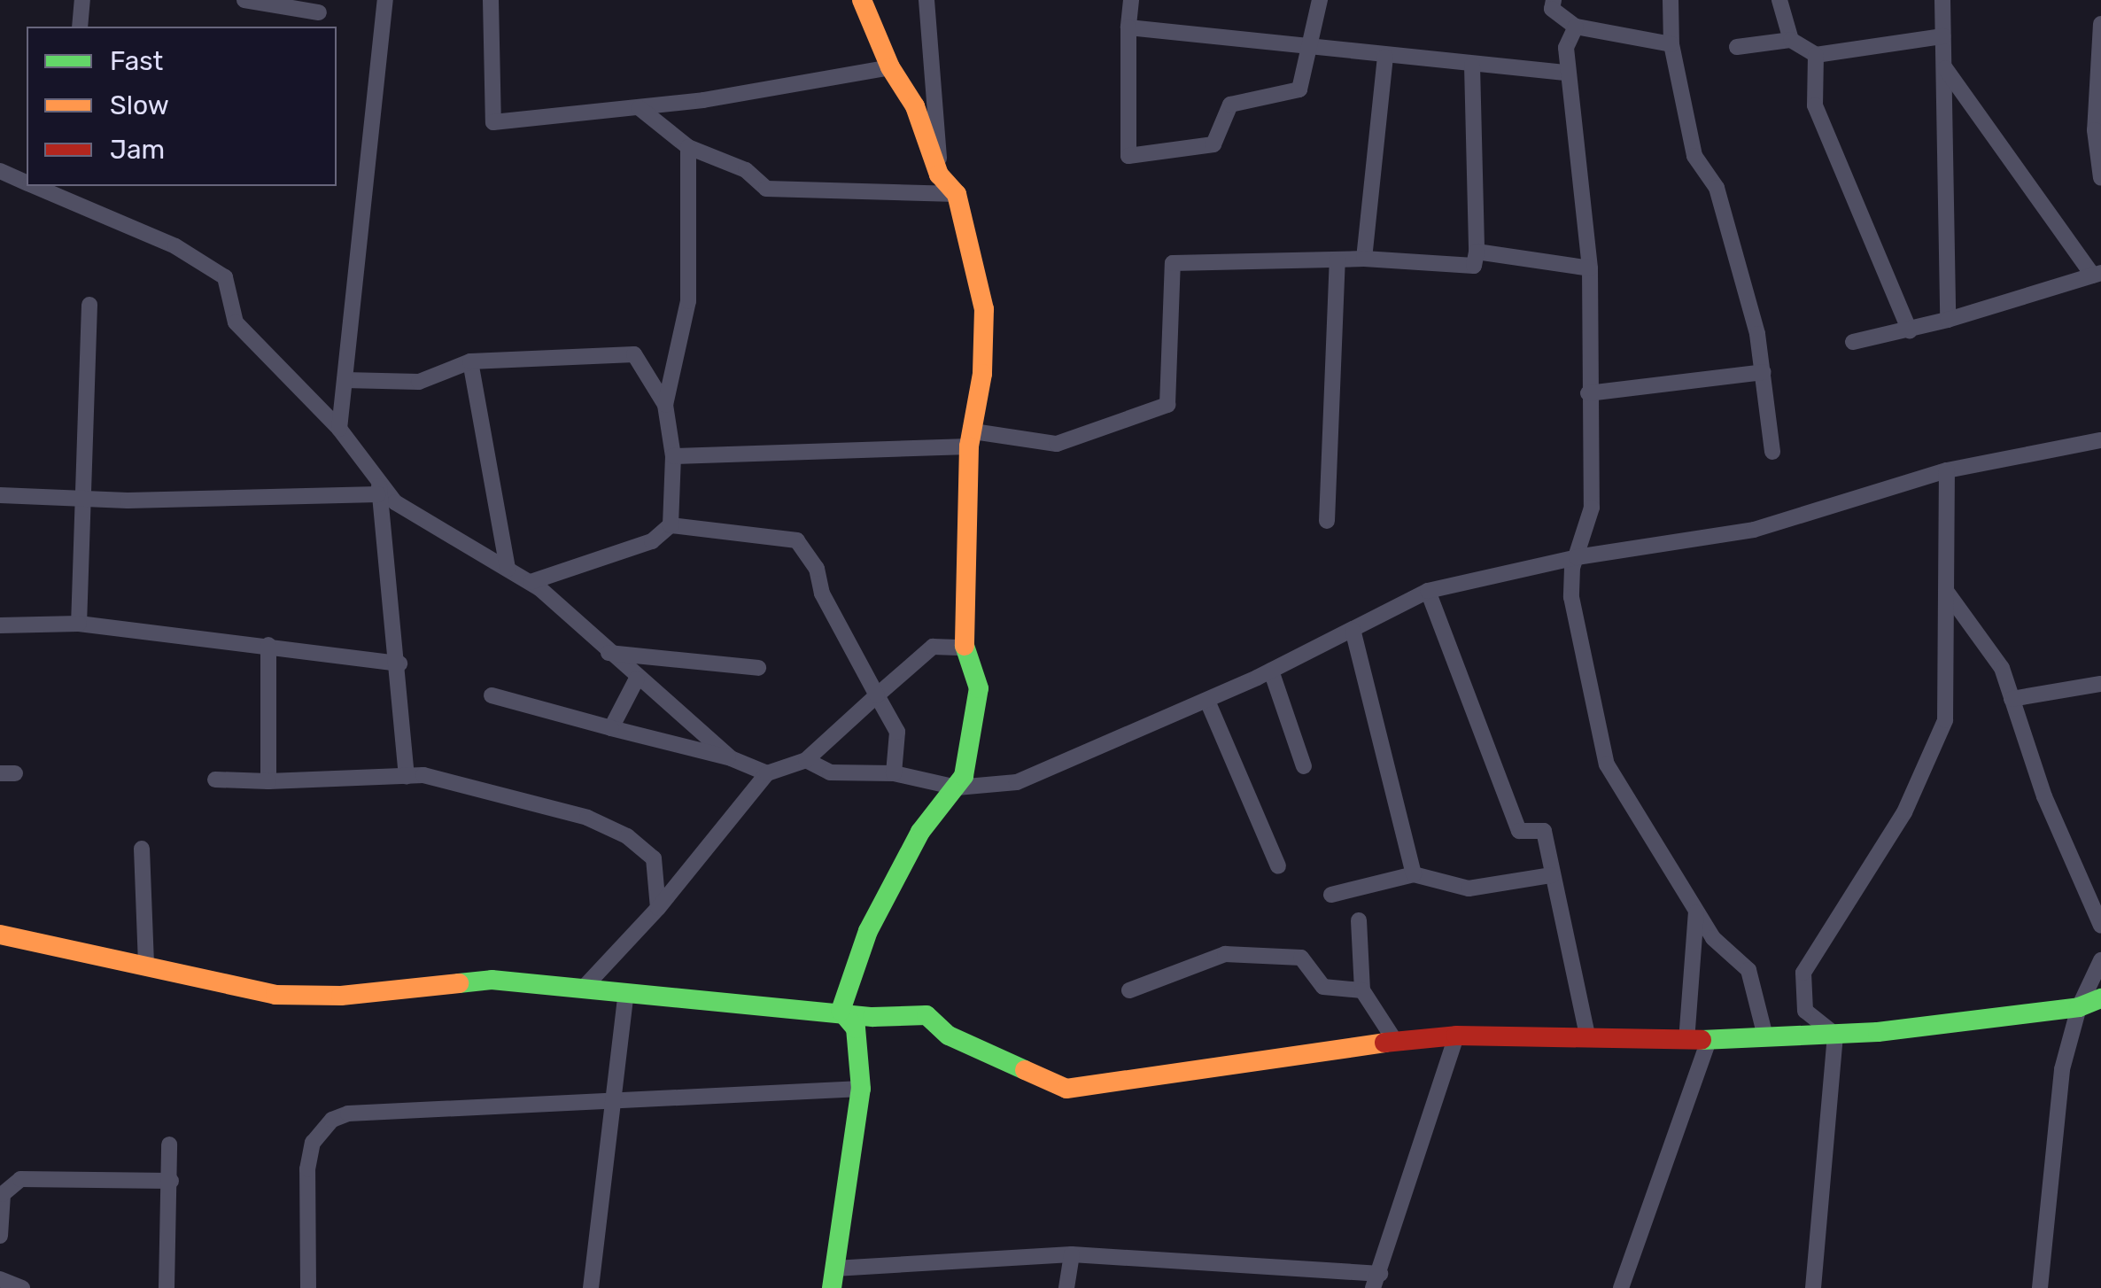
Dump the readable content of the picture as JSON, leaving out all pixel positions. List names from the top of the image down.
{
  "legend": ["Fast", "Slow", "Jam"]
}
